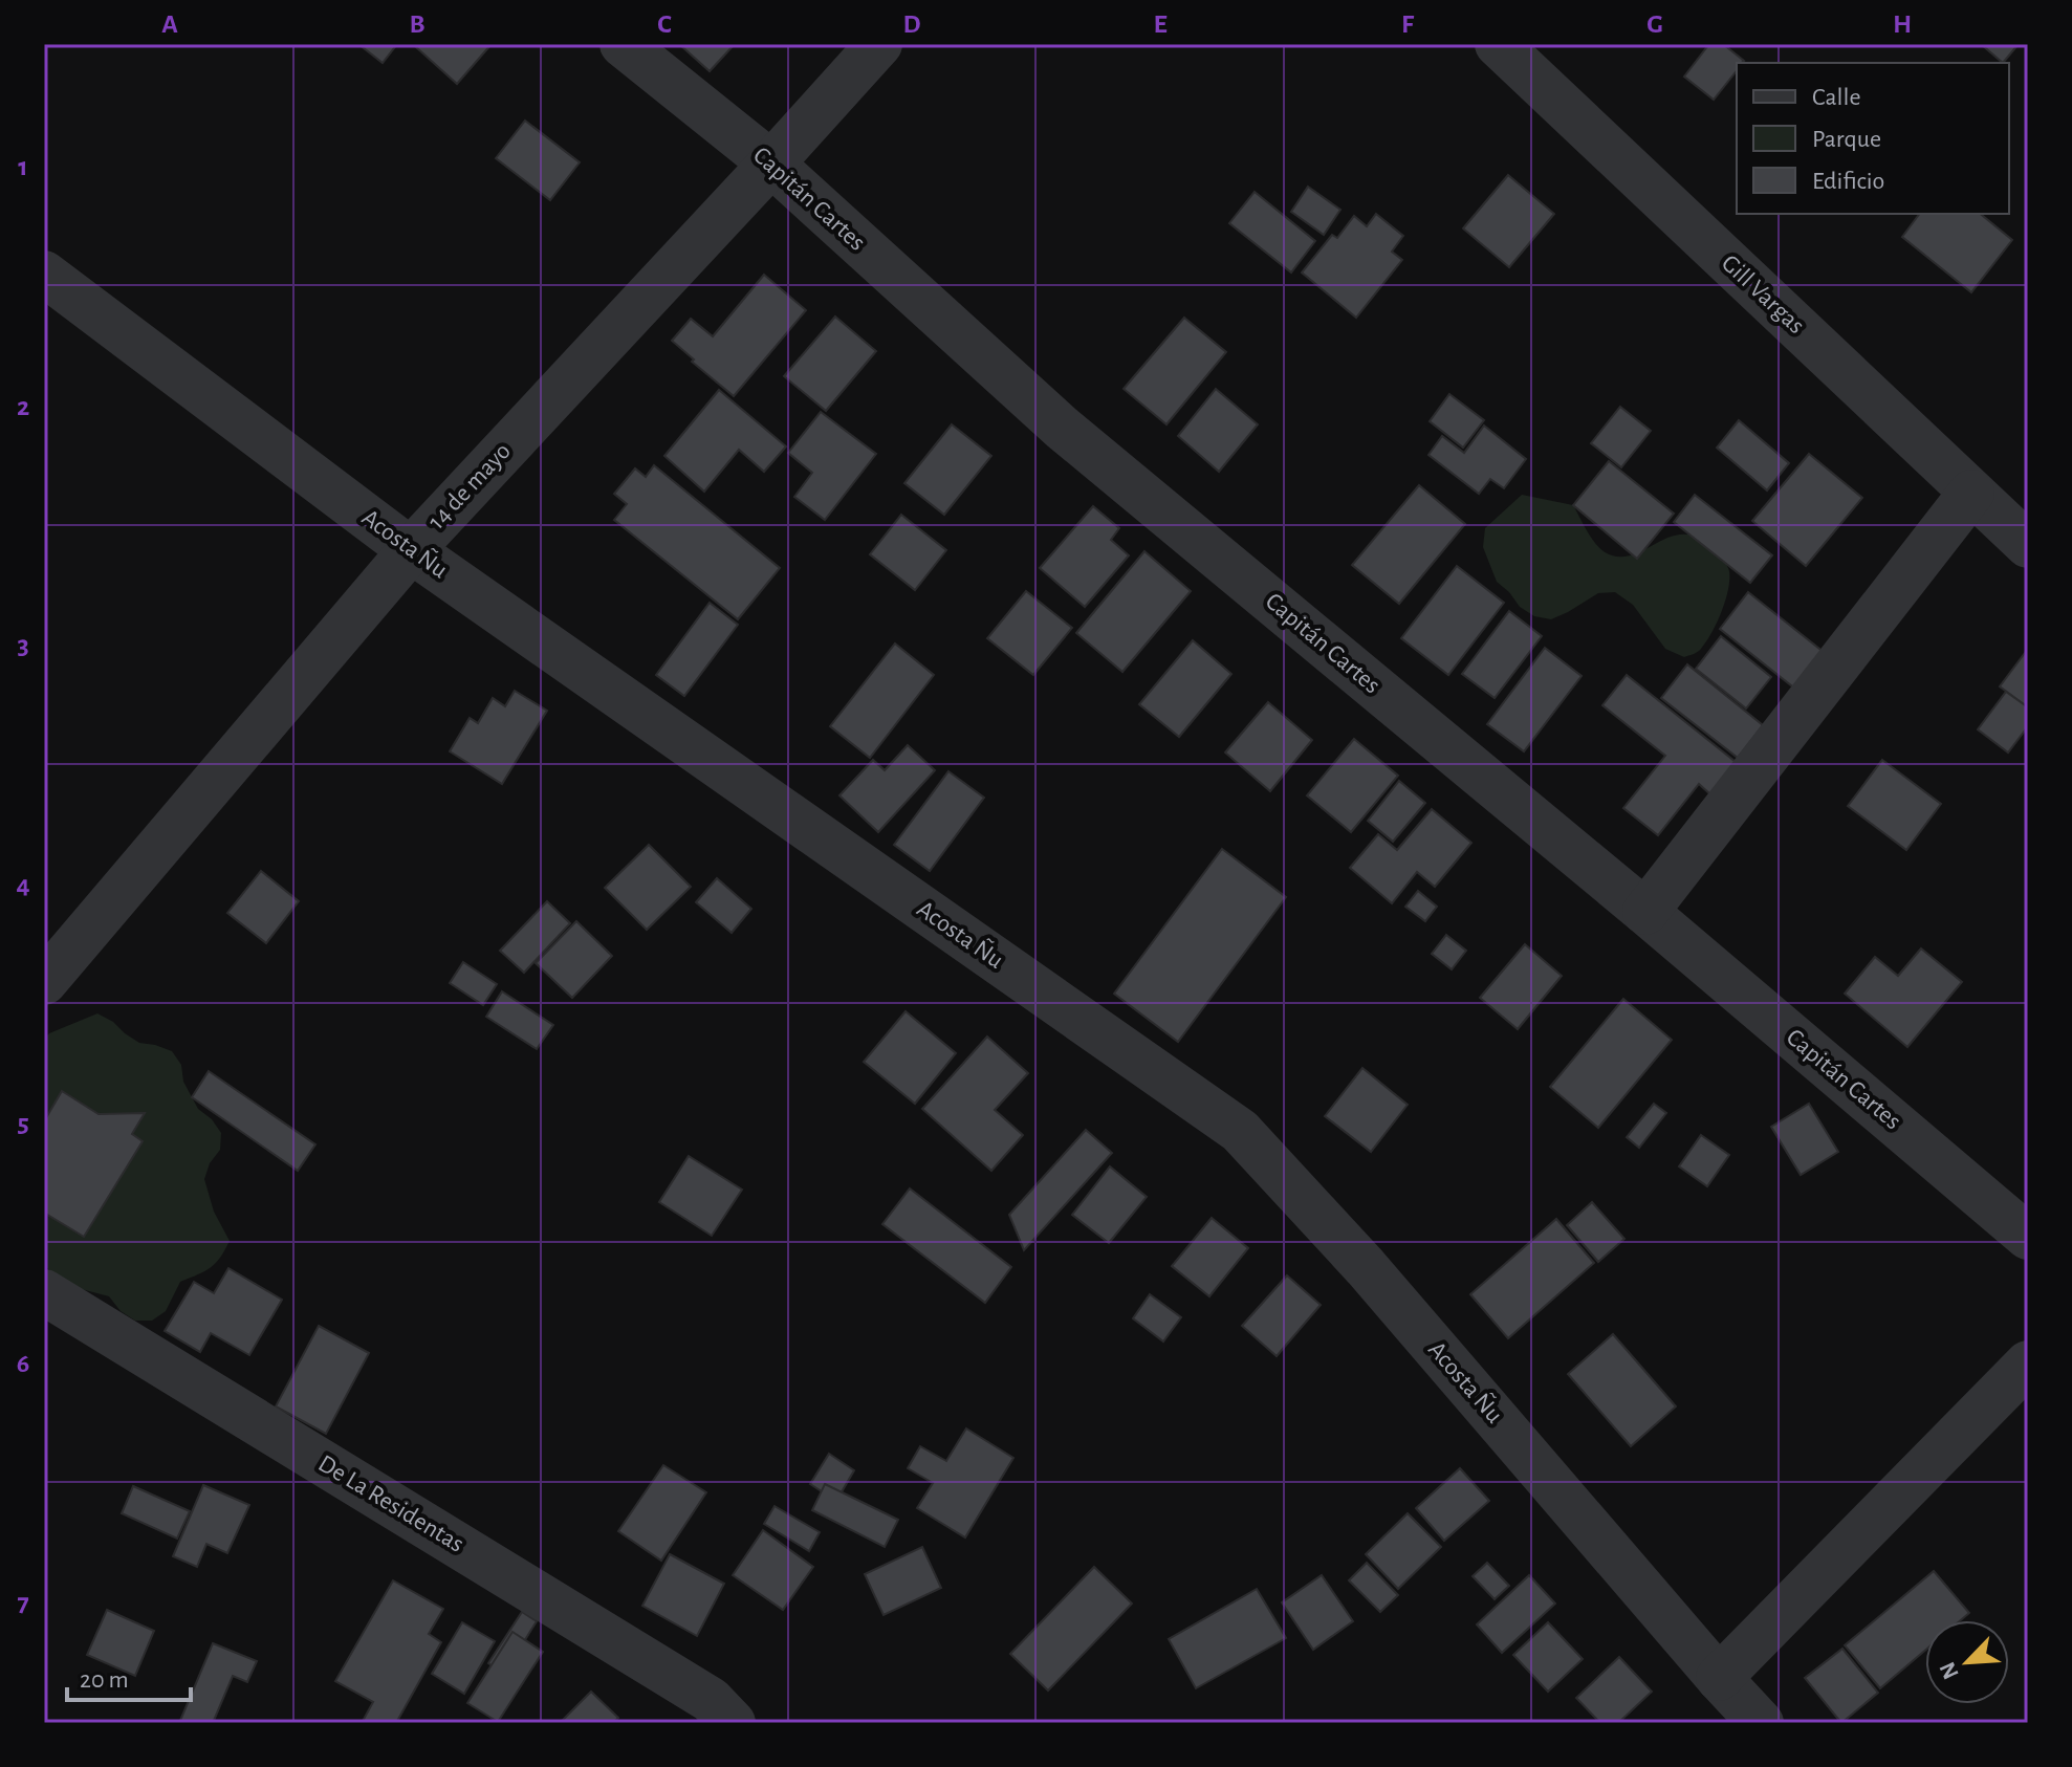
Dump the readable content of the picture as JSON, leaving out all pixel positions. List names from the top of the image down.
{
  "streets": {
    "street": [
      "Capitán Cartes",
      "Gill Vargas",
      "14 de mayo",
      "Acosta Ñu",
      "De La Residentas"
    ]
  },
  "crossings": [
    ["Capitán Cartes", "14 de mayo"],
    ["14 de mayo", "Acosta Ñu"]
  ],
  "legend": ["Calle", "Parque", "Edificio"],
  "scale_bar": "20 m",
  "north": "bottom left",
  "grid": {
    "columns": [
      "A",
      "B",
      "C",
      "D",
      "E",
      "F",
      "G",
      "H"
    ],
    "rows": [
      "1",
      "2",
      "3",
      "4",
      "5",
      "6",
      "7"
    ]
  }
}
